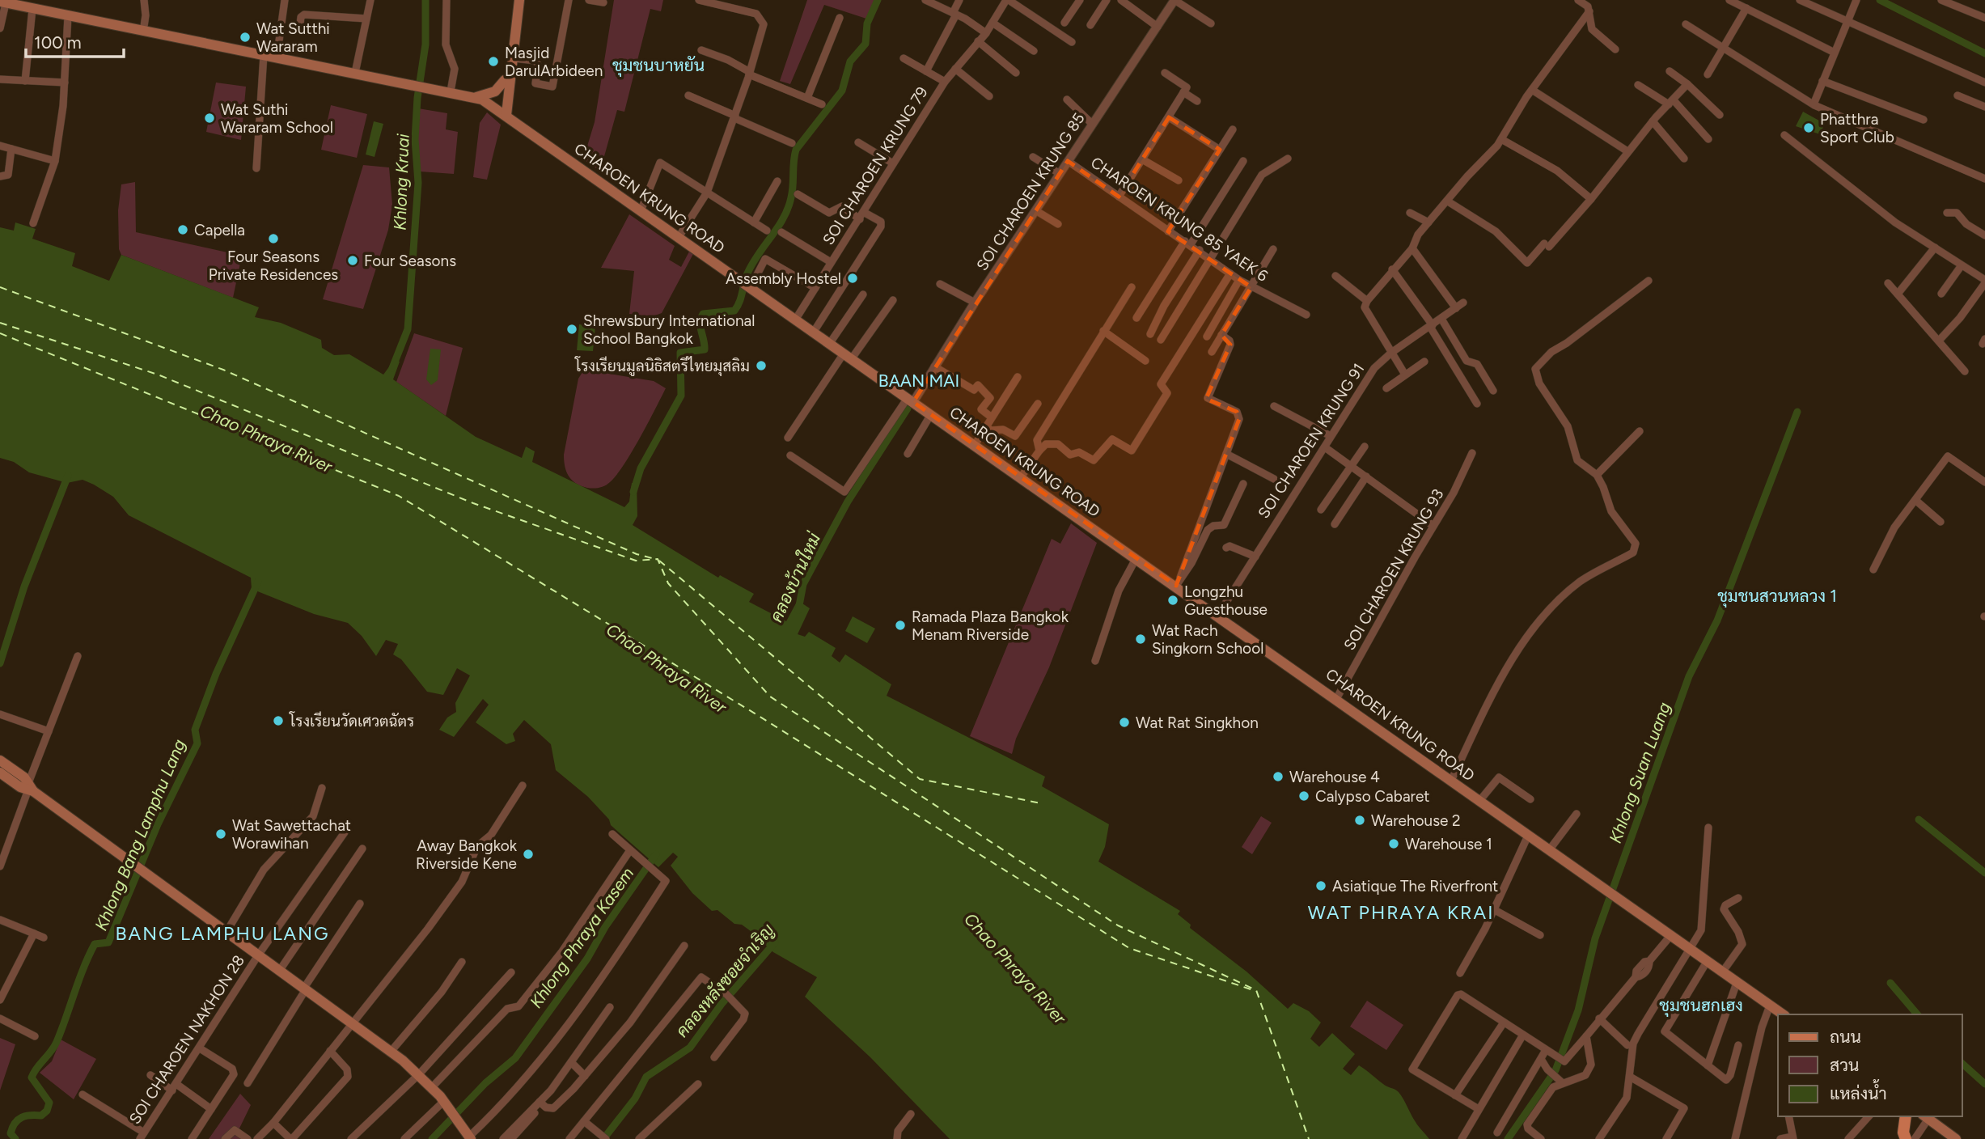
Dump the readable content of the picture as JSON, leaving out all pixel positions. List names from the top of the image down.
{
  "streets": {
    "main road": ["CHAROEN KRUNG ROAD"],
    "street": [
      "SOI CHAROEN KRUNG 79",
      "SOI CHAROEN KRUNG 85",
      "CHAROEN KRUNG 85 YAEK 6",
      "SOI CHAROEN KRUNG 91",
      "SOI CHAROEN KRUNG 93",
      "SOI CHAROEN NAKHON 28"
    ]
  },
  "crossings": [
    ["SOI CHAROEN KRUNG 79", "CHAROEN KRUNG ROAD"],
    ["SOI CHAROEN KRUNG 85", "CHAROEN KRUNG ROAD"],
    ["SOI CHAROEN KRUNG 85", "CHAROEN KRUNG 85 YAEK 6"],
    ["CHAROEN KRUNG ROAD", "SOI CHAROEN KRUNG 91"],
    ["CHAROEN KRUNG ROAD", "SOI CHAROEN KRUNG 93"]
  ],
  "districts": [
    "ชุมชนบาหยัน",
    "BAAN MAI",
    "ชุมชนสวนหลวง 1",
    "WAT PHRAYA KRAI",
    "BANG LAMPHU LANG",
    "ชุมชนฮกเฮง"
  ],
  "water": [
    "Khlong Kruai",
    "Chao Phraya River",
    "คลองบ้านใหม่",
    "Khlong Suan Luang",
    "Khlong Bang Lamphu Lang",
    "Khlong Phraya Kasem",
    "คลองหลังซอยจำเริญ"
  ],
  "places": [
    "Wat Sutthi Wararam",
    "Masjid DarulArbideen",
    "Wat Suthi Wararam School",
    "Phatthra Sport Club",
    "Capella",
    "Four Seasons Private Residences",
    "Four Seasons",
    "Assembly Hostel",
    "Shrewsbury International School Bangkok",
    "โรงเรียนมูลนิธิสตรีไทยมุสลิม",
    "Longzhu Guesthouse",
    "Ramada Plaza Bangkok Menam Riverside",
    "Wat Rach Singkorn School",
    "โรงเรียนวัดเศวตฉัตร",
    "Wat Rat Singkhon",
    "Warehouse 4",
    "Calypso Cabaret",
    "Warehouse 2",
    "Wat Sawettachat Worawihan",
    "Warehouse 1",
    "Away Bangkok Riverside Kene",
    "Asiatique The Riverfront"
  ],
  "legend": ["ถนน", "สวน", "แหล่งน้ำ"],
  "scale_bar": "100 m"
}
